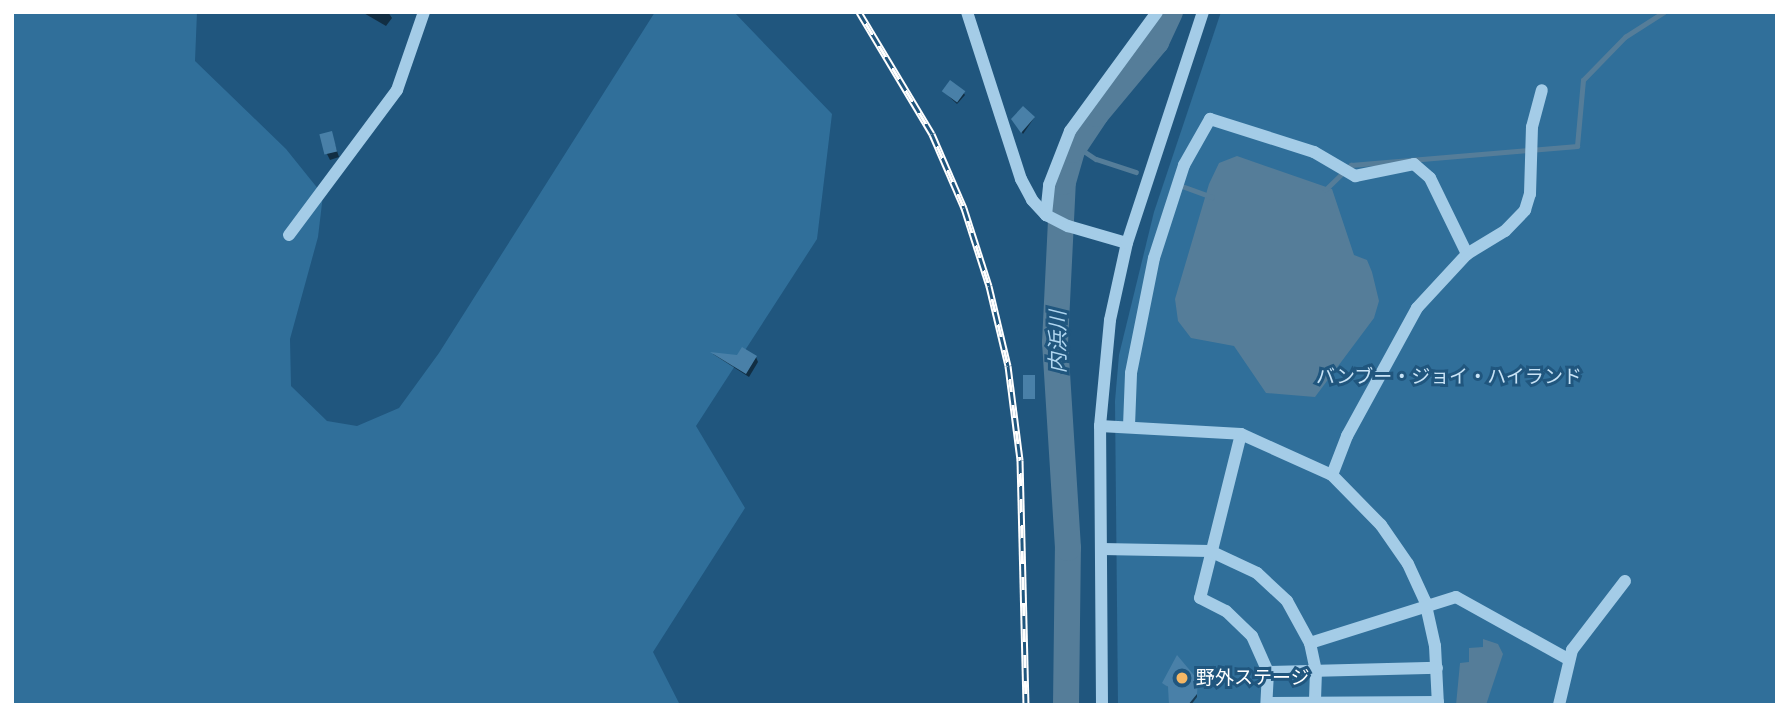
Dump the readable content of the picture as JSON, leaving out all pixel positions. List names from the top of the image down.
{
  "water": ["内浜川"],
  "parks": ["バンブー・ジョイ・ハイランド"],
  "places": ["野外ステージ"]
}
